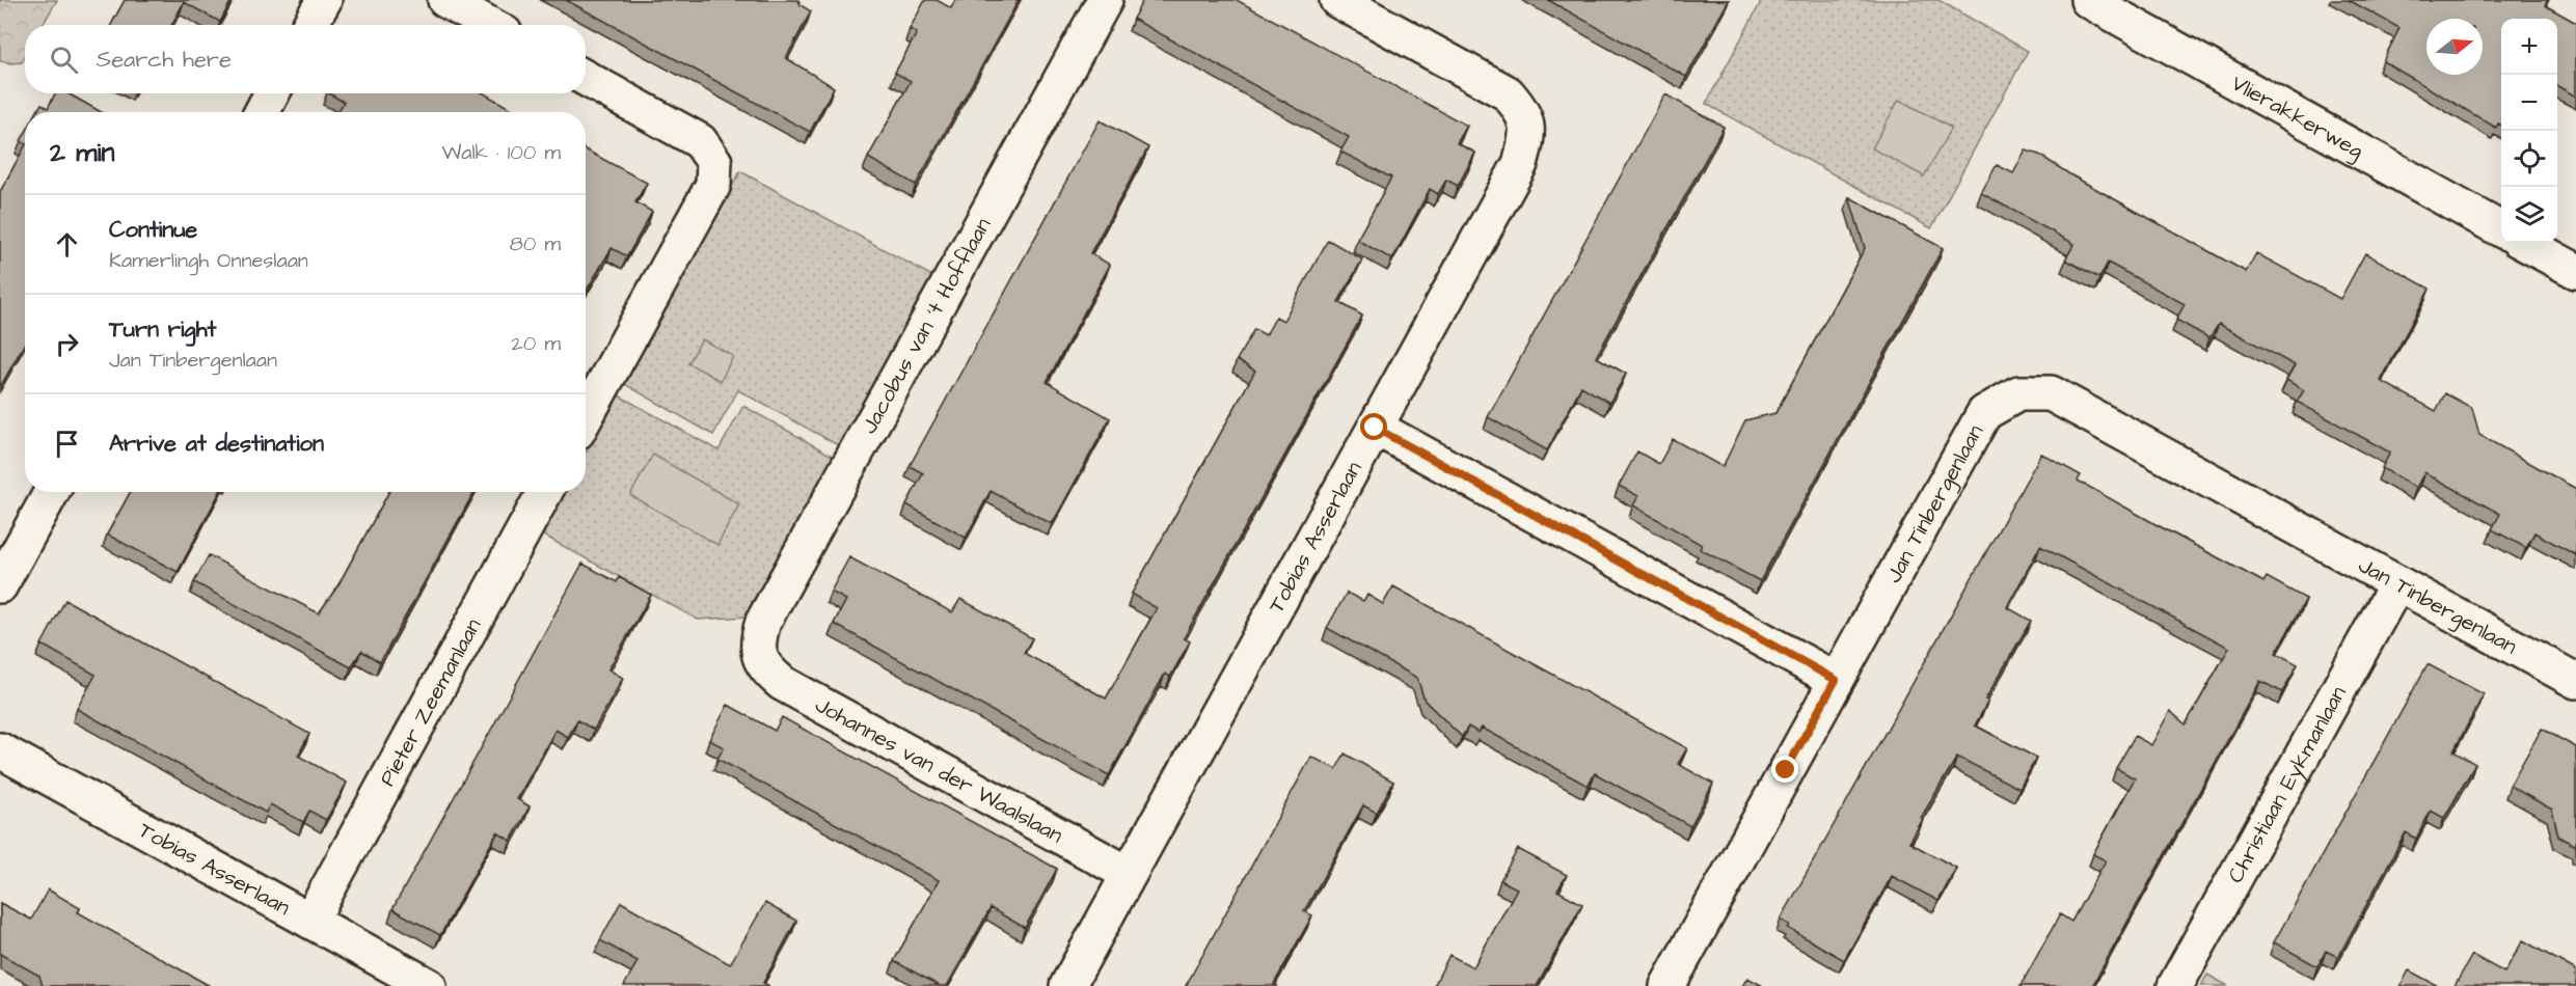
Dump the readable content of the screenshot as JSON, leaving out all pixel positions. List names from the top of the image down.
{
  "streets": {
    "street": [
      "Vlierakkerweg",
      "Jacobus van 't Hofflaan",
      "Jan Tinbergenlaan",
      "Tobias Asserlaan",
      "Pieter Zeemanlaan",
      "Johannes van der Waalslaan",
      "Christiaan Eykmanlaan"
    ]
  },
  "crossings": [
    ["Jacobus van 't Hofflaan", "Johannes van der Waalslaan"],
    ["Jan Tinbergenlaan", "Christiaan Eykmanlaan"],
    ["Tobias Asserlaan", "Pieter Zeemanlaan"],
    ["Tobias Asserlaan", "Johannes van der Waalslaan"]
  ],
  "north": "right",
  "page": {
    "map_buttons": ["+", "−"],
    "search": "Search here",
    "heading": ["2 min", "Walk · 100 m"],
    "list": [
      ["Continue", "Kamerlingh Onneslaan", "80 m"],
      ["Turn right", "Jan Tinbergenlaan", "20 m"],
      "Arrive at destination"
    ]
  }
}
